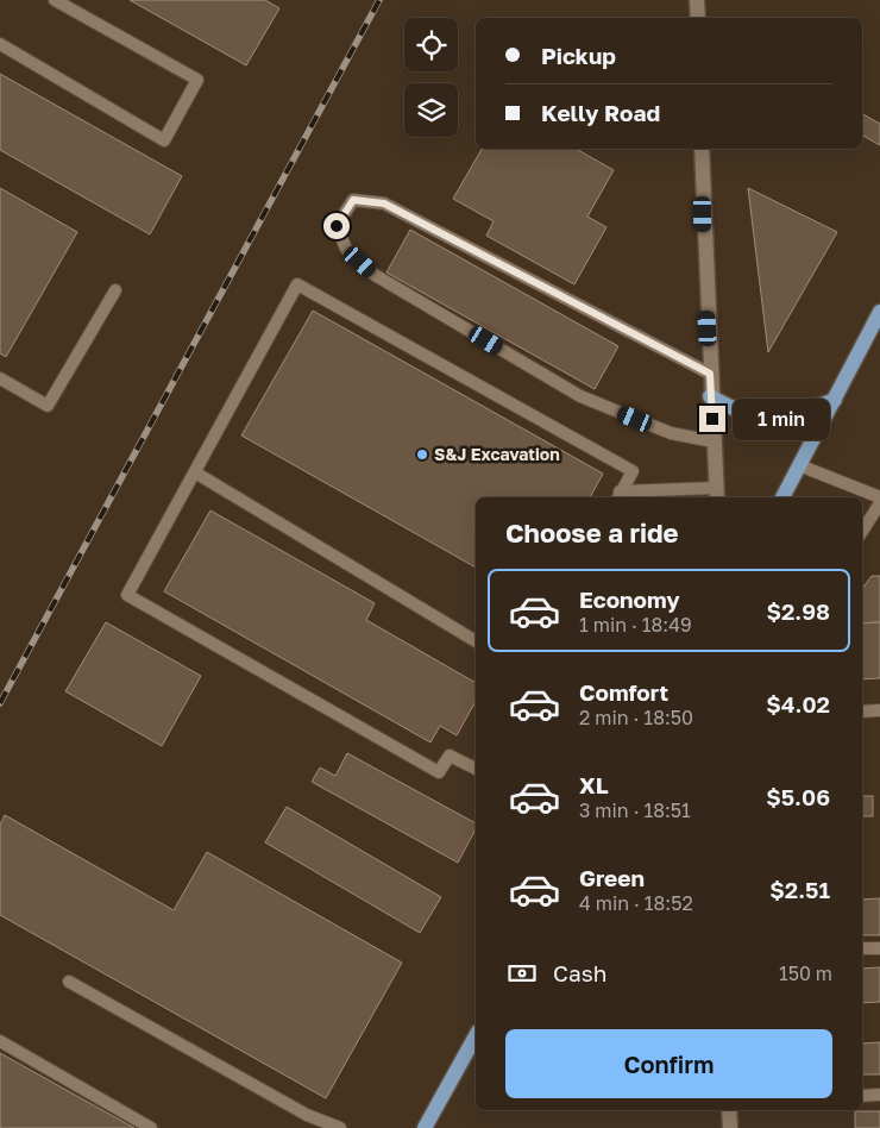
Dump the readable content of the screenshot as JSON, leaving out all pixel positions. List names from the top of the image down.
{
  "places": ["S&J Excavation"],
  "page": {
    "banner": ["Pickup", "Kelly Road"],
    "bubble": "1 min",
    "heading": "Choose a ride",
    "list": [
      {
        "name": "Economy",
        "note": "1 min · 18:49",
        "value": "$2.98"
      },
      {
        "name": "Comfort",
        "note": "2 min · 18:50",
        "value": "$4.02"
      },
      {
        "name": "XL",
        "note": "3 min · 18:51",
        "value": "$5.06"
      },
      {
        "name": "Green",
        "note": "4 min · 18:52",
        "value": "$2.51"
      }
    ],
    "pay": ["Cash", "150 m"],
    "buttons": "Confirm"
  }
}
